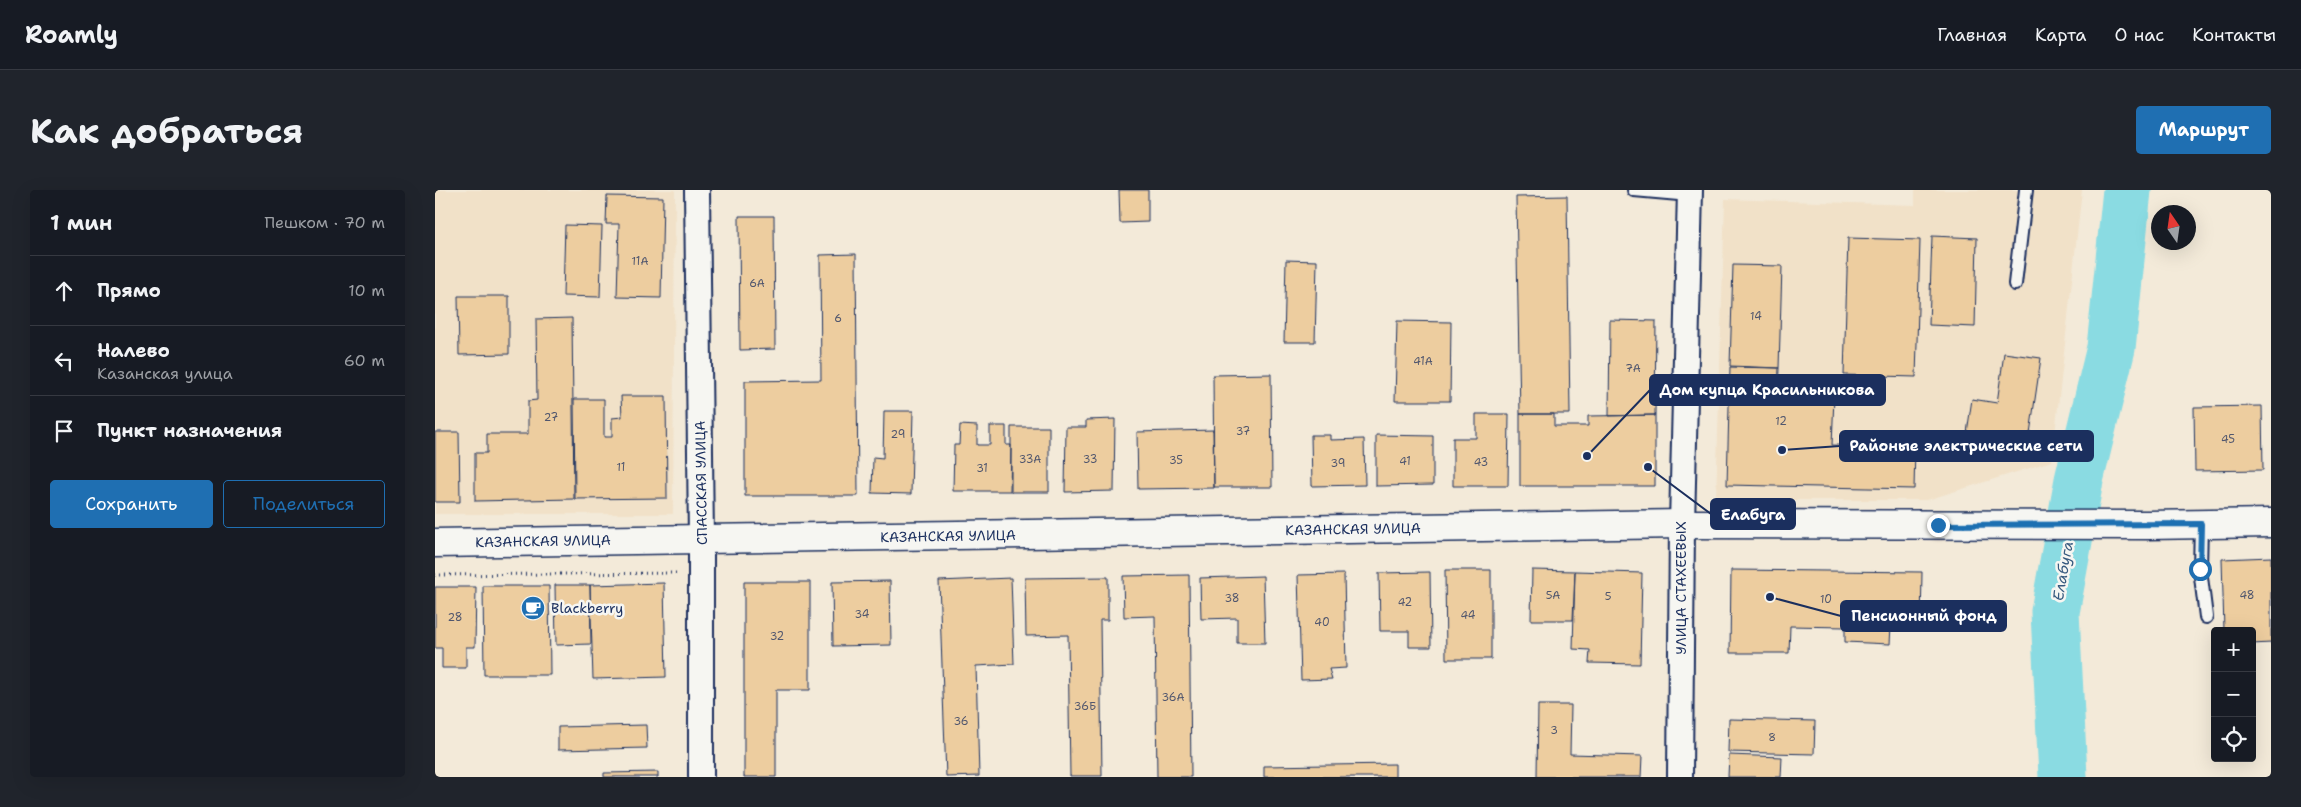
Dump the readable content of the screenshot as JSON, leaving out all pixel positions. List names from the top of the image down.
{
  "streets": {
    "street": ["СПАССКАЯ УЛИЦА", "КАЗАНСКАЯ УЛИЦА", "УЛИЦА СТАХЕЕВЫХ"]
  },
  "crossings": [
    ["СПАССКАЯ УЛИЦА", "КАЗАНСКАЯ УЛИЦА"],
    ["КАЗАНСКАЯ УЛИЦА", "УЛИЦА СТАХЕЕВЫХ"]
  ],
  "water": ["Елабуга"],
  "places": {
    "other": [
      "Районые электрические сети",
      "Дом купца Красильникова",
      "Елабуга",
      "Пенсионный фонд"
    ],
    "cafe": ["Blackberry"]
  },
  "house_numbers": [
    "11А",
    "6А",
    "14",
    "6",
    "41А",
    "7А",
    "27",
    "12",
    "37",
    "29",
    "45",
    "33А",
    "33",
    "35",
    "41",
    "43",
    "39",
    "11",
    "31",
    "5А",
    "48",
    "5",
    "38",
    "10",
    "42",
    "34",
    "44",
    "28",
    "40",
    "32",
    "36А",
    "36Б",
    "36",
    "3",
    "8"
  ],
  "north": "top",
  "page": {
    "header": "Roamly",
    "nav": [
      "Главная",
      "Карта",
      "О нас",
      "Контакты"
    ],
    "buttons": [
      "Маршрут",
      ["Сохранить", "Поделиться"]
    ],
    "title": "Как добраться",
    "heading": ["1 мин", "Пешком · 70 m"],
    "list": [
      ["Прямо", "10 m"],
      ["Налево", "Казанская улица", "60 m"],
      "Пункт назначения"
    ],
    "map_buttons": ["+", "−"]
  }
}
